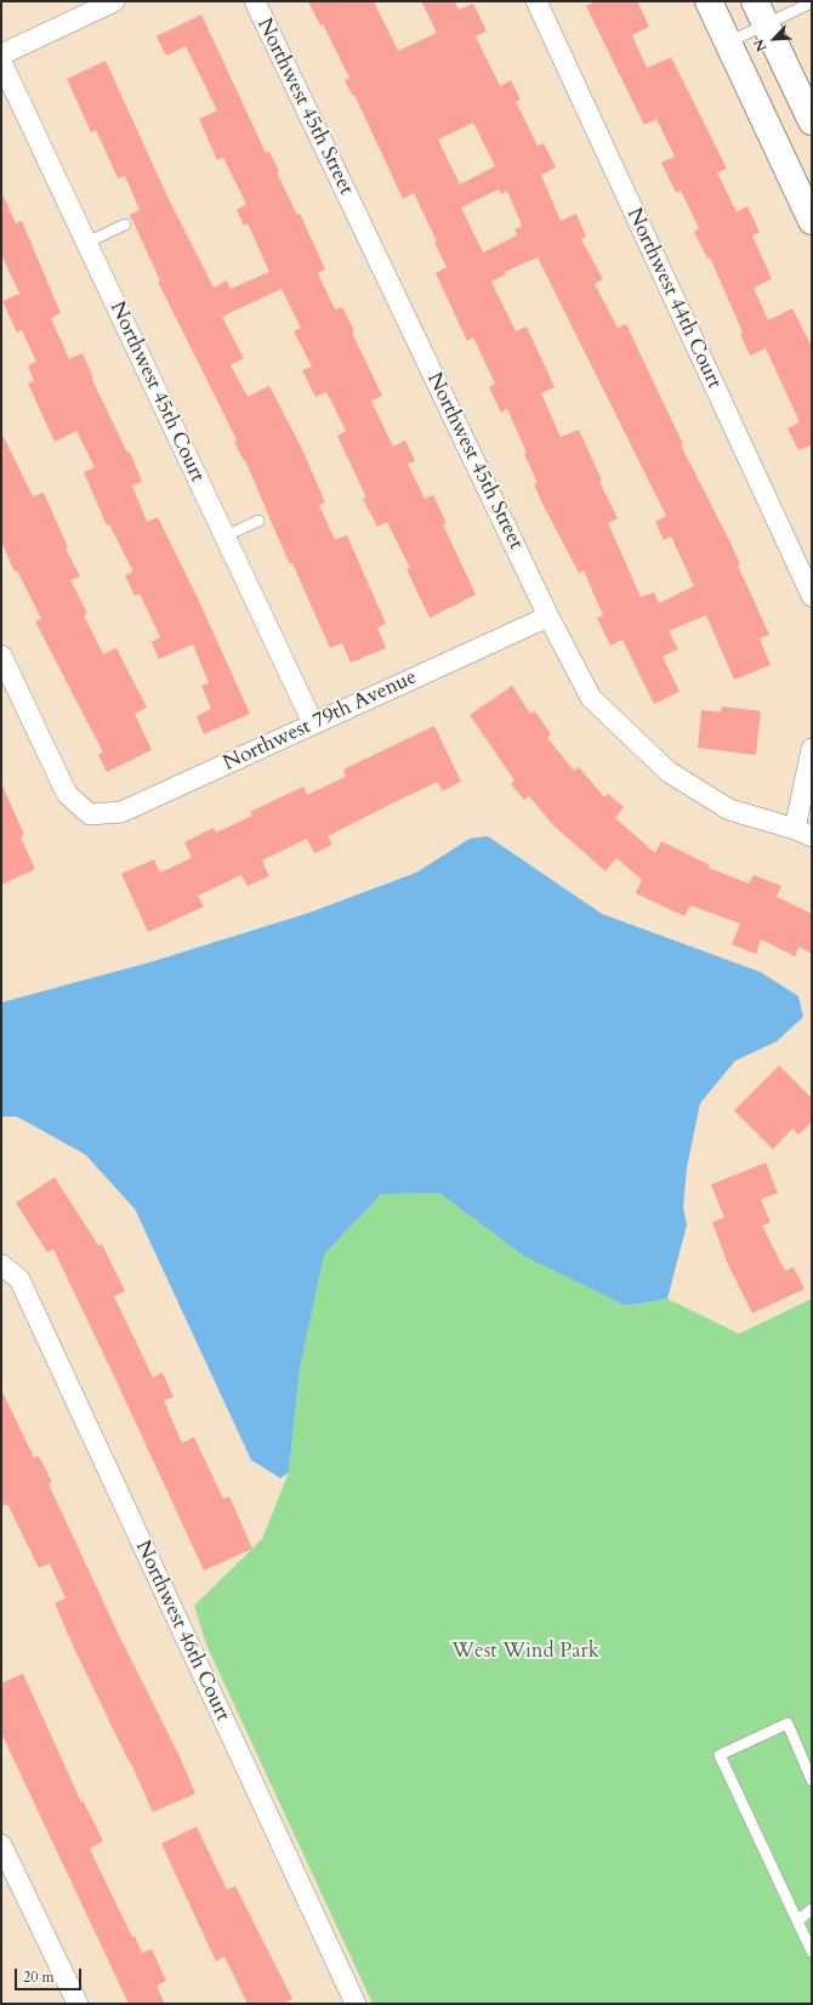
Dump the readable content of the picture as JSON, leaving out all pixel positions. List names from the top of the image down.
{
  "streets": {
    "street": [
      "Northwest 45th Street",
      "Northwest 44th Court",
      "Northwest 45th Court",
      "Northwest 79th Avenue",
      "Northwest 46th Court"
    ]
  },
  "crossings": [
    ["Northwest 45th Street", "Northwest 79th Avenue"],
    ["Northwest 45th Court", "Northwest 79th Avenue"]
  ],
  "parks": ["West Wind Park"],
  "scale_bar": "20 m",
  "north": "bottom left"
}
